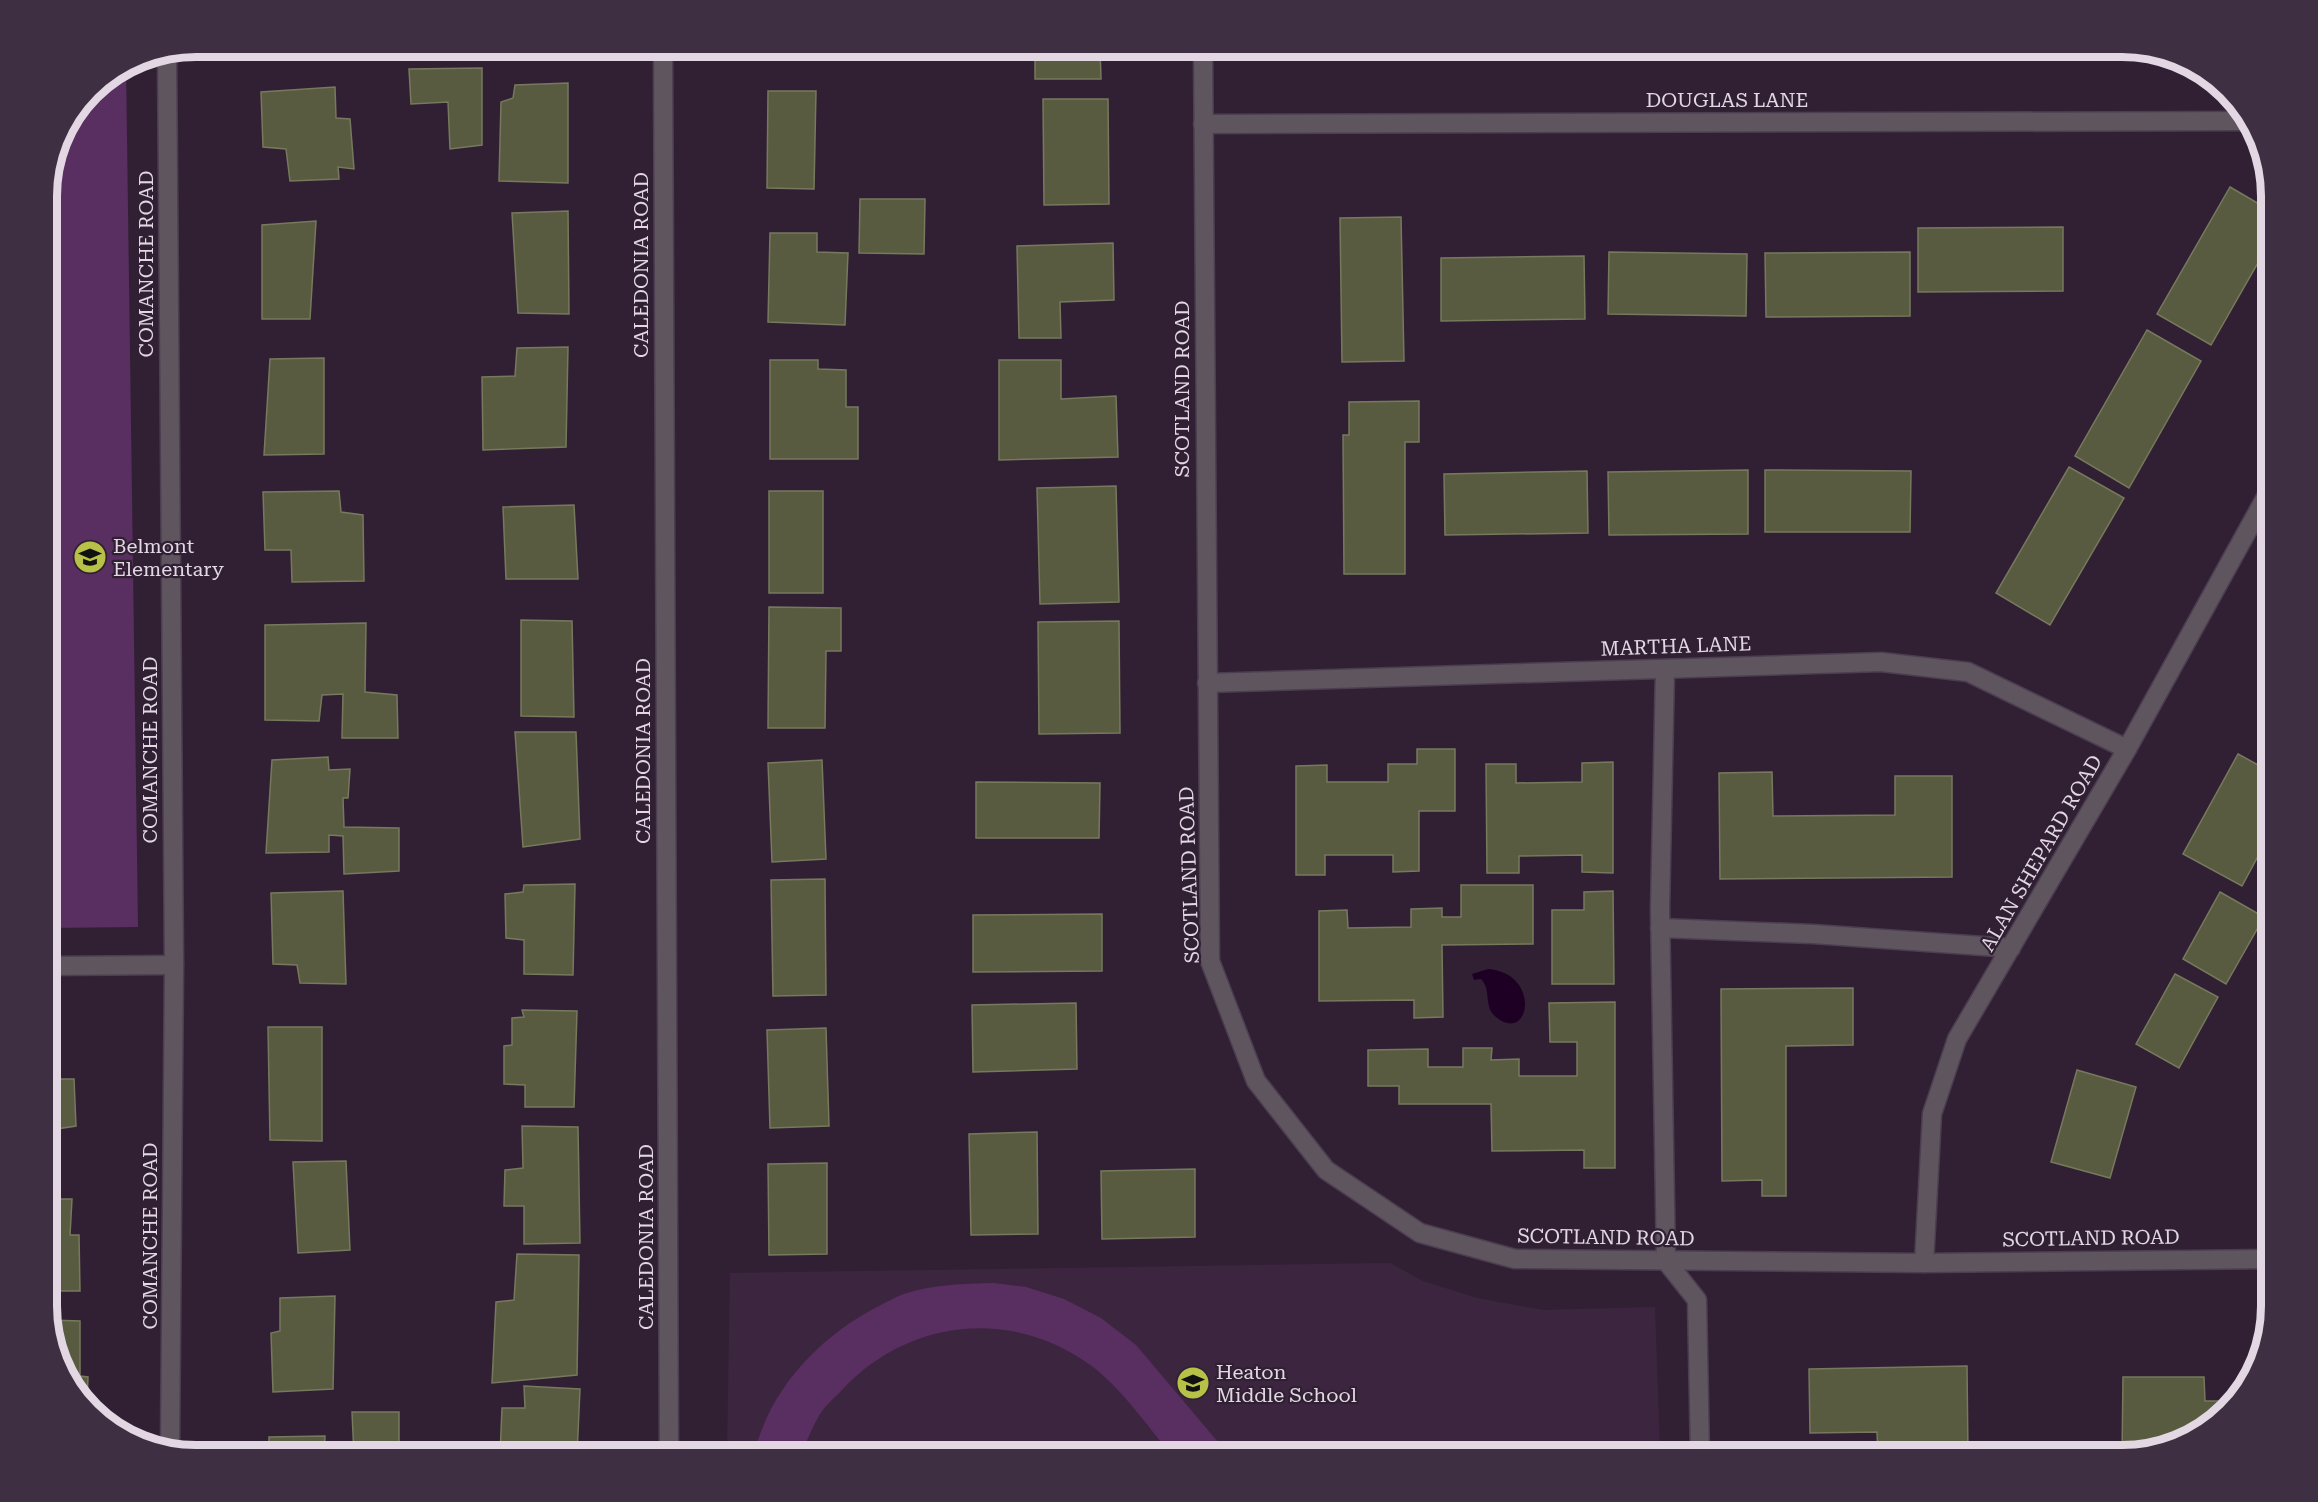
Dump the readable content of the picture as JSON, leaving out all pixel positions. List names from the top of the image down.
{
  "streets": {
    "street": [
      "DOUGLAS LANE",
      "COMANCHE ROAD",
      "CALEDONIA ROAD",
      "SCOTLAND ROAD",
      "MARTHA LANE",
      "ALAN SHEPARD ROAD"
    ]
  },
  "crossings": [
    ["DOUGLAS LANE", "SCOTLAND ROAD"],
    ["SCOTLAND ROAD", "MARTHA LANE"],
    ["SCOTLAND ROAD", "ALAN SHEPARD ROAD"],
    ["MARTHA LANE", "ALAN SHEPARD ROAD"]
  ],
  "places": {
    "school or university": ["Belmont Elementary", "Heaton Middle School"]
  }
}
